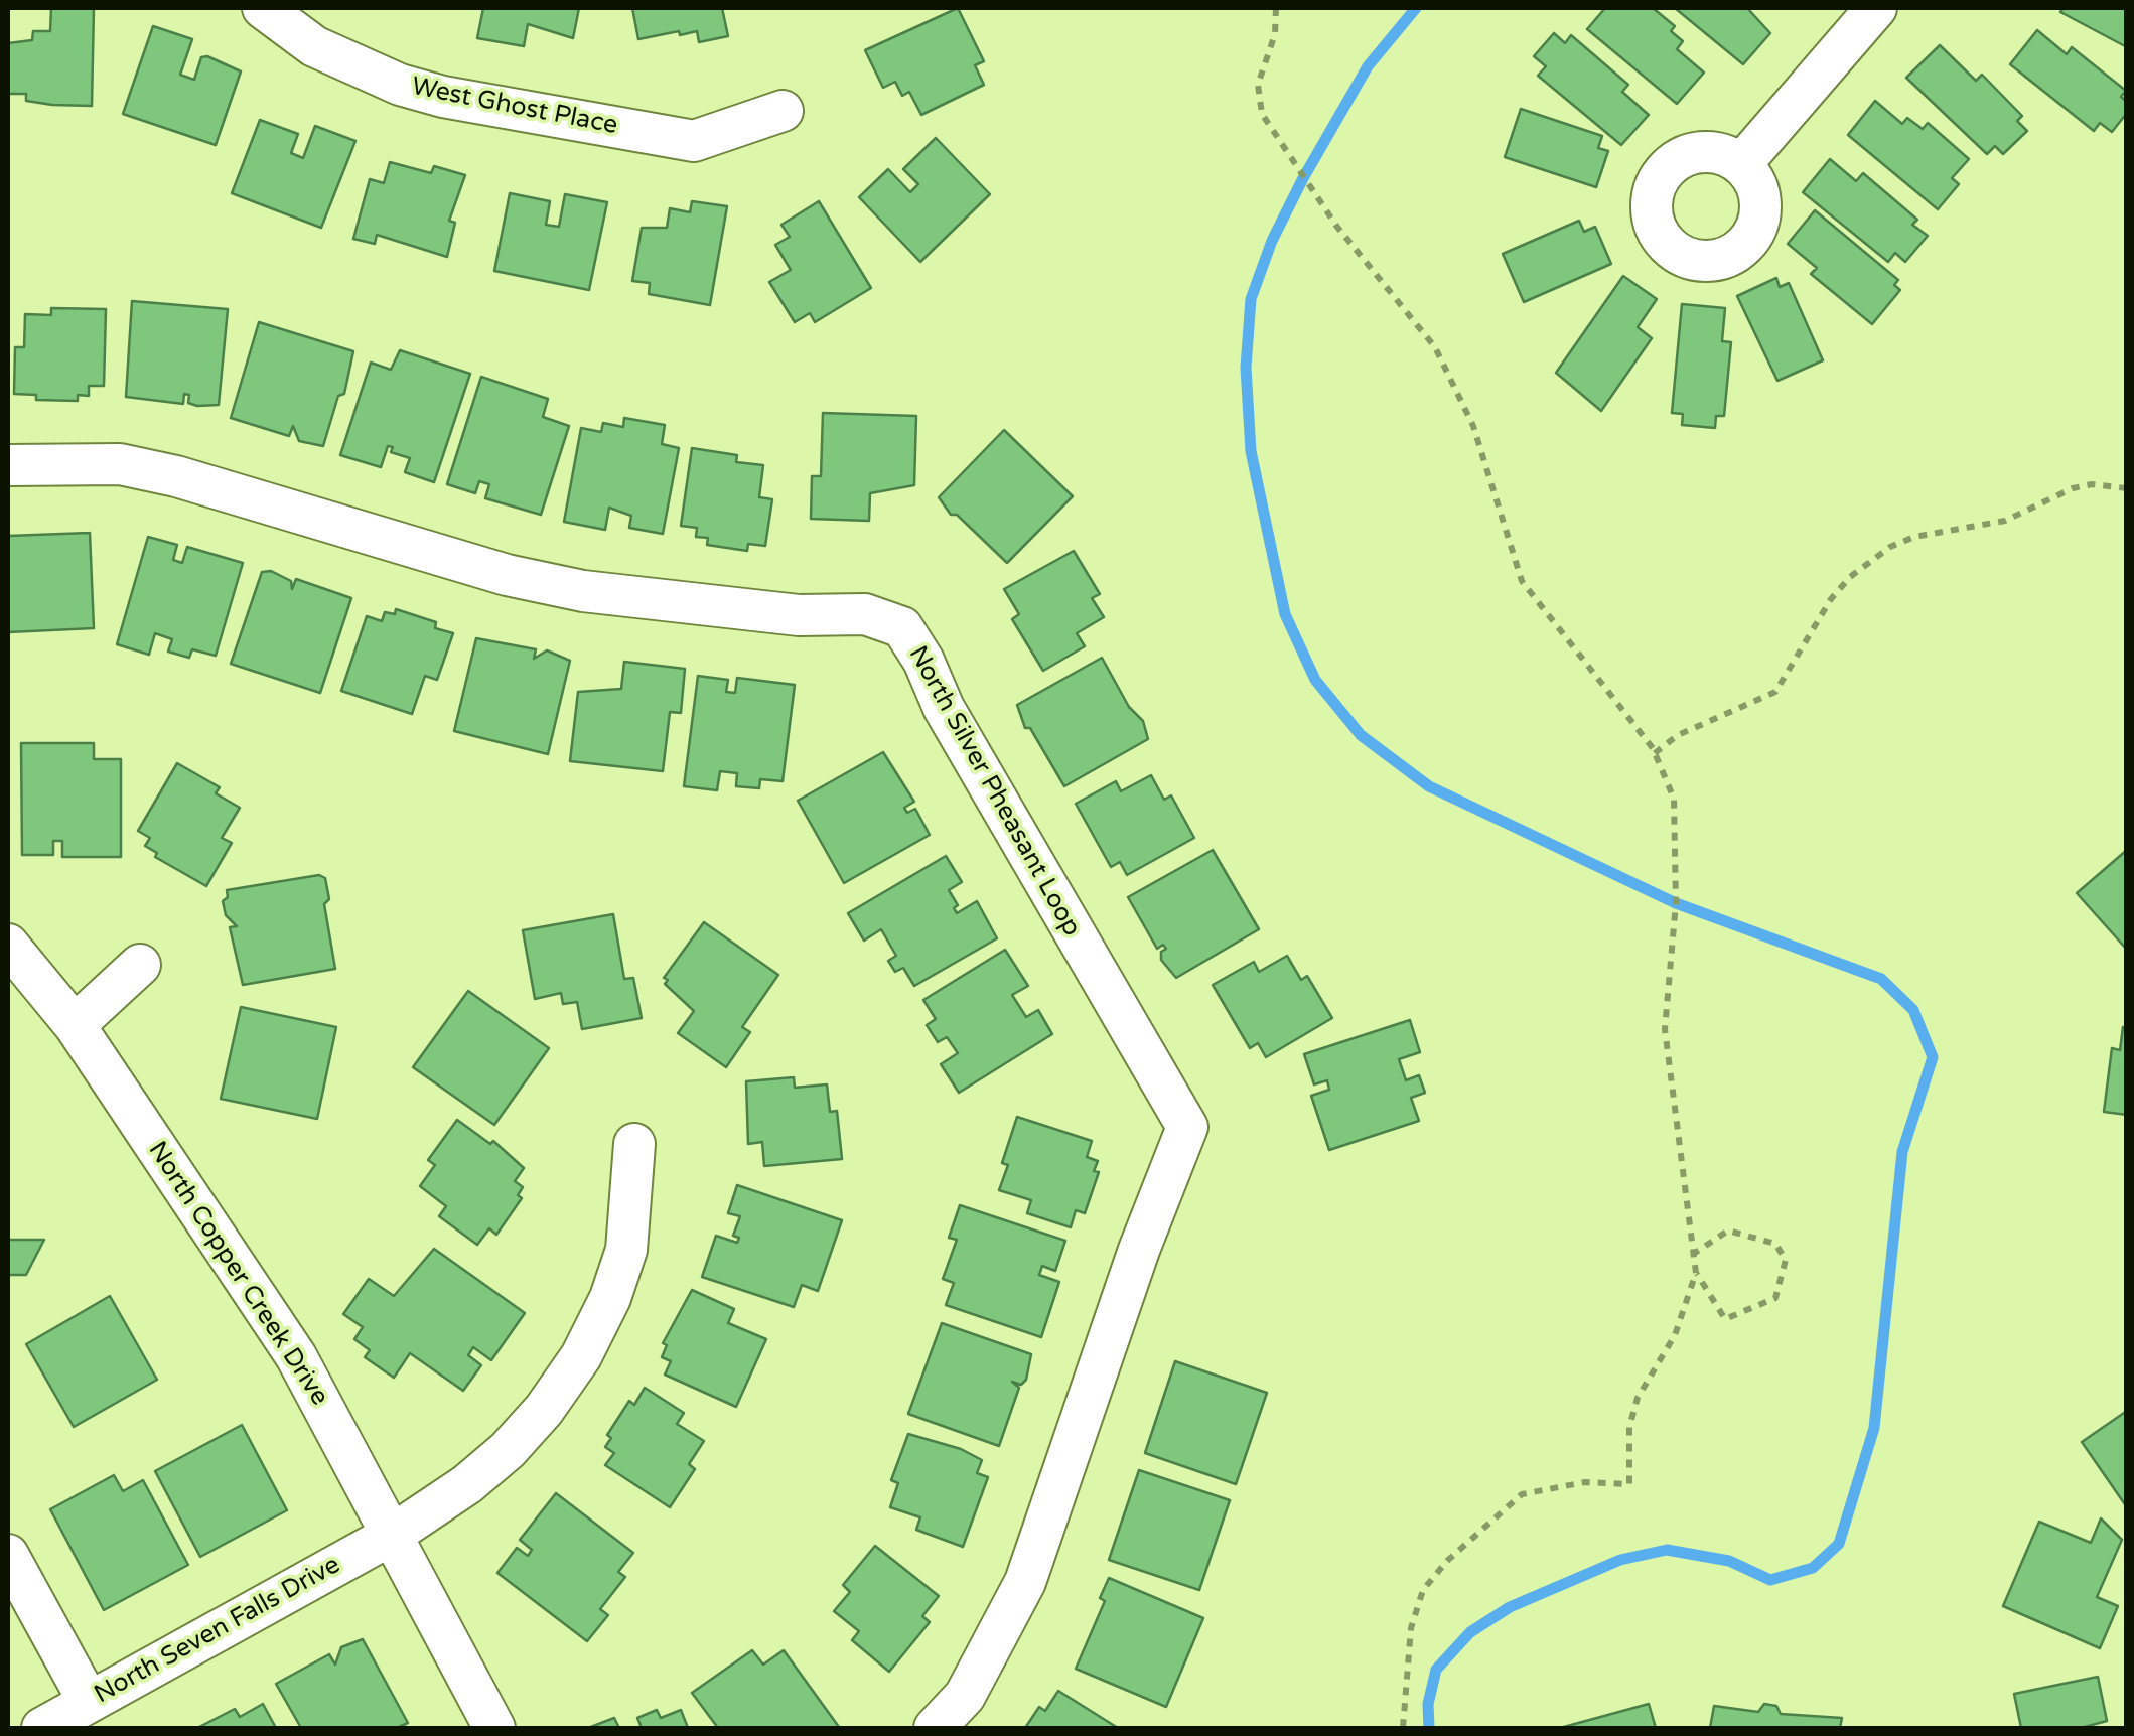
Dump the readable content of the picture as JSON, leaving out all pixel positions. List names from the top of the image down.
{
  "streets": {
    "street": [
      "West Ghost Place",
      "North Silver Pheasant Loop",
      "North Copper Creek Drive",
      "North Seven Falls Drive"
    ]
  },
  "crossings": [
    ["North Copper Creek Drive", "North Seven Falls Drive"]
  ]
}
